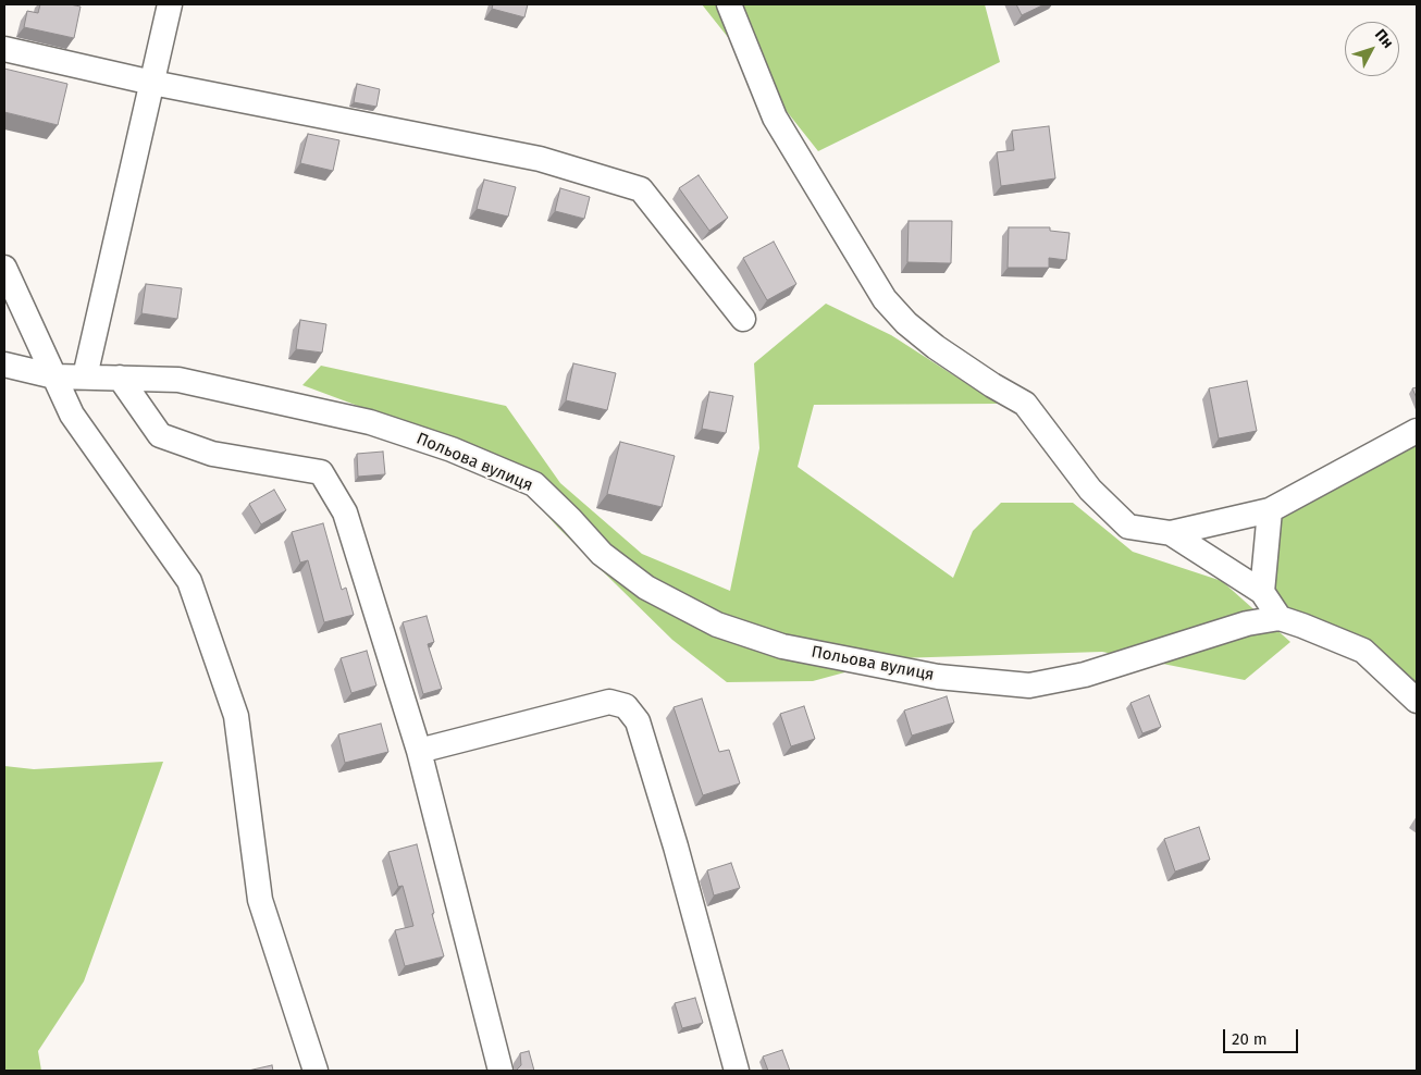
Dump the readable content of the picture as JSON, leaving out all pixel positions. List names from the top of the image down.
{
  "streets": {
    "street": ["Польова вулиця"]
  },
  "scale_bar": "20 m",
  "north": "top right"
}
